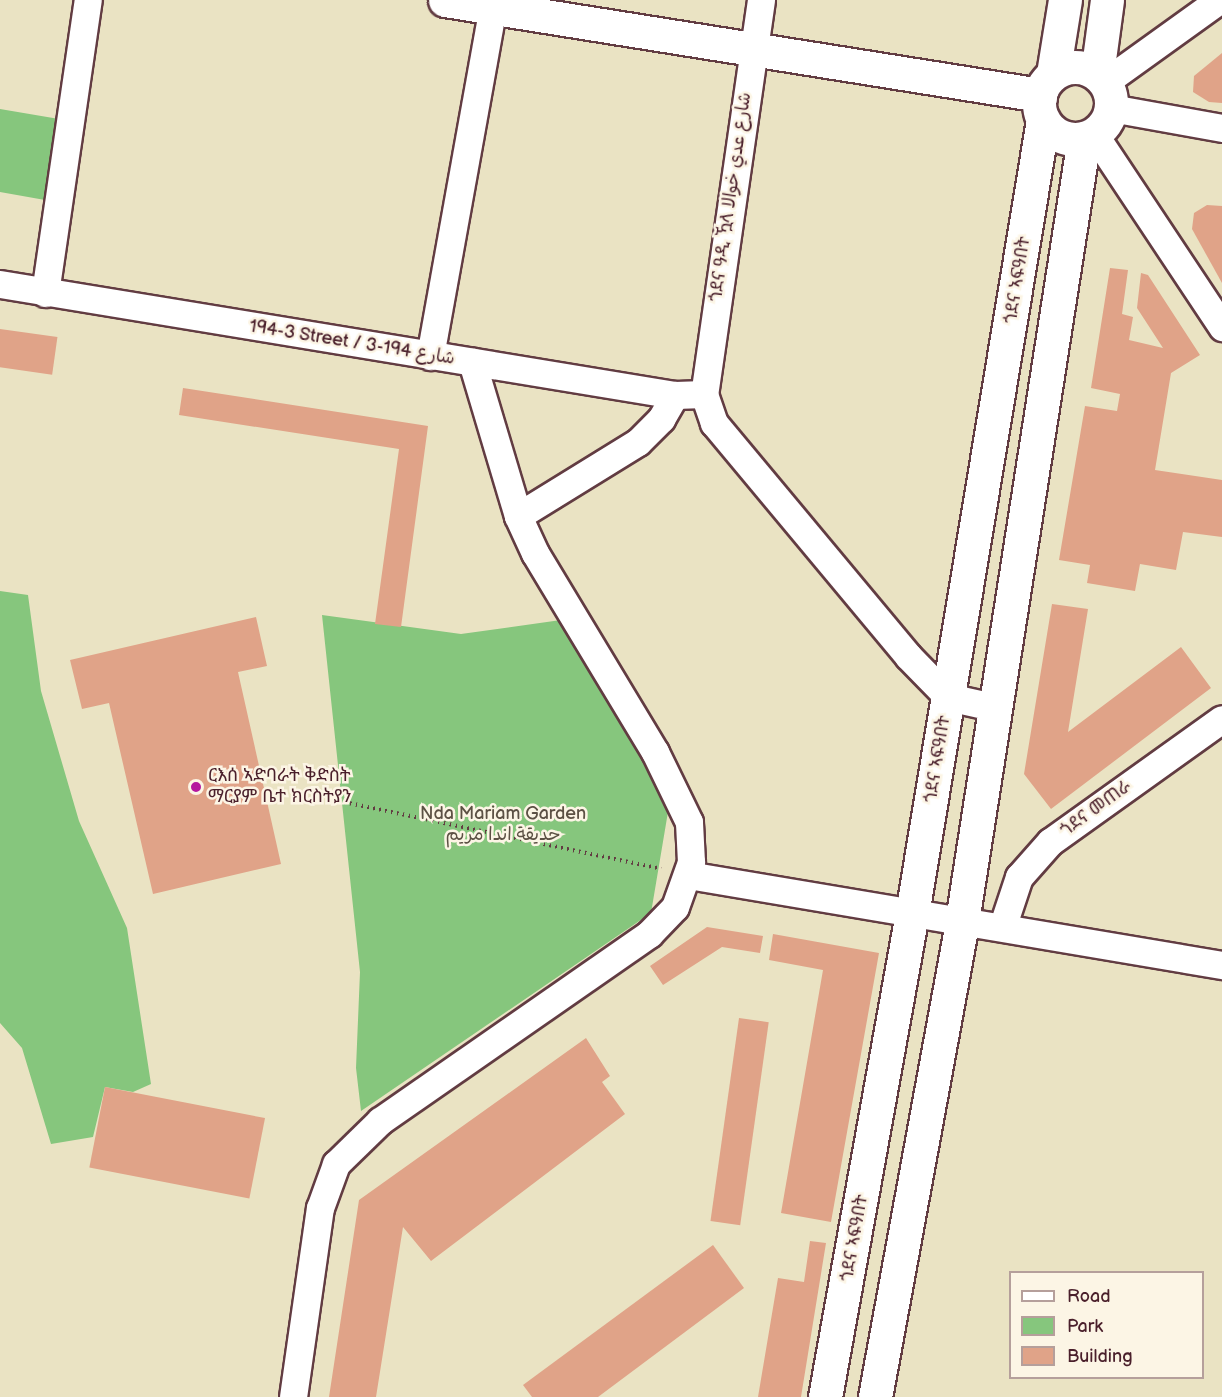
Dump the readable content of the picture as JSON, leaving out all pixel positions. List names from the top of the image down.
{
  "streets": {
    "main road": ["ጎደና ኣፍዓበት"],
    "street": ["ጎደና ዓዲ ዃላ شارع عدي خوالا", "194-3 Street / شارع 194-3", "ጎደና መጠራ"]
  },
  "crossings": [
    ["ጎደና ዓዲ ዃላ شارع عدي خوالا", "194-3 Street / شارع 194-3"]
  ],
  "parks": ["Nda Mariam Garden حديقة اندا مريم"],
  "places": ["ርእሰ ኣድባራት ቅድስት ማርያም ቤተ ክርስትያን"],
  "legend": ["Road", "Park", "Building"]
}
